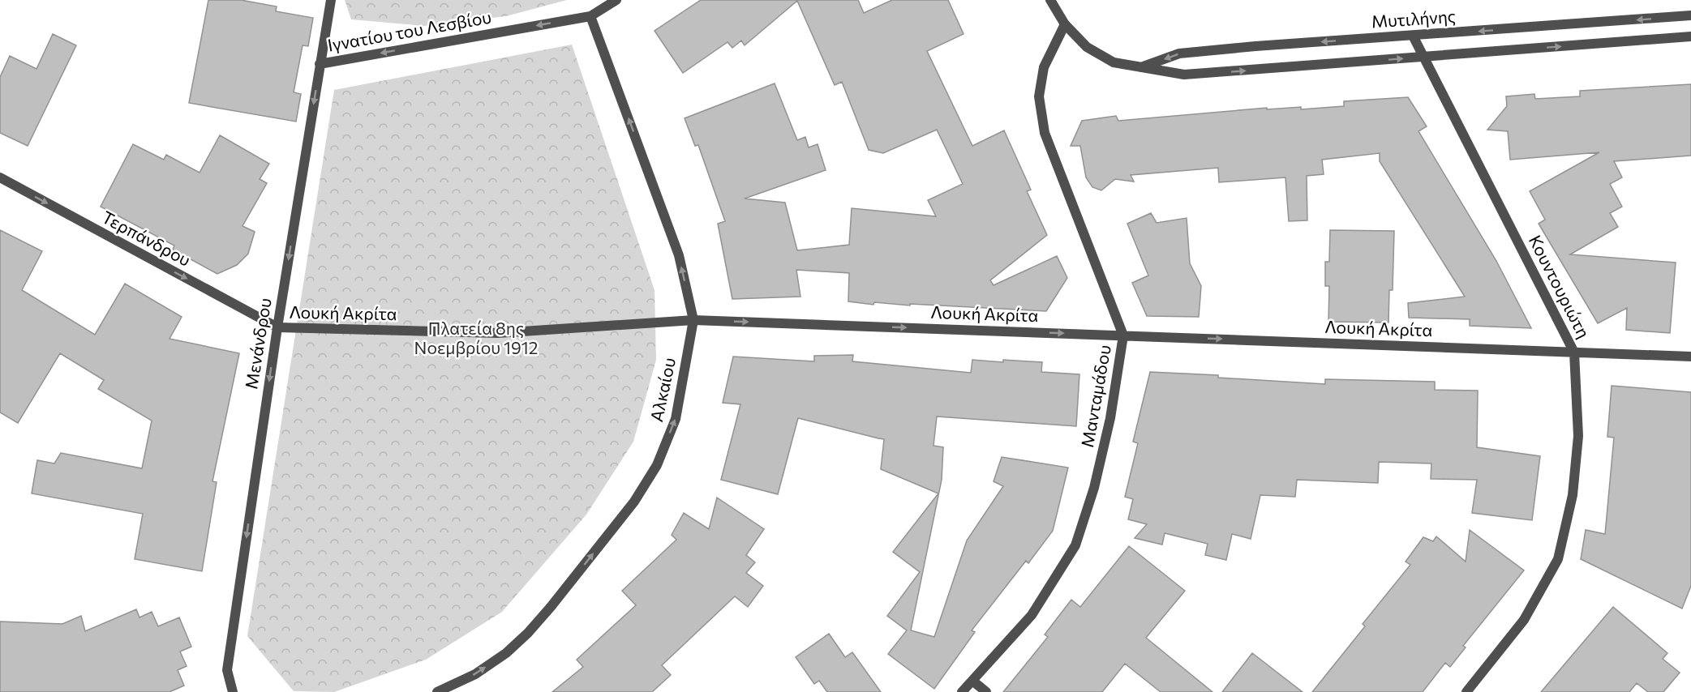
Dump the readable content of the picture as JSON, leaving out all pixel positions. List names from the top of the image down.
{
  "streets": {
    "street": [
      "Μυτιλήνης",
      "Ιγνατίου του Λεσβίου",
      "Τερπάνδρου",
      "Κουντουριώτη",
      "Λουκή Ακρίτα",
      "Μενάνδρου",
      "Αλκαίου",
      "Μανταμάδου"
    ]
  },
  "crossings": [
    ["Μυτιλήνης", "Κουντουριώτη"],
    ["Μυτιλήνης", "Μανταμάδου"],
    ["Ιγνατίου του Λεσβίου", "Μενάνδρου"],
    ["Ιγνατίου του Λεσβίου", "Αλκαίου"],
    ["Τερπάνδρου", "Λουκή Ακρίτα"],
    ["Τερπάνδρου", "Μενάνδρου"],
    ["Κουντουριώτη", "Λουκή Ακρίτα"],
    ["Λουκή Ακρίτα", "Μενάνδρου"],
    ["Λουκή Ακρίτα", "Αλκαίου"],
    ["Λουκή Ακρίτα", "Μανταμάδου"]
  ],
  "one_way": [
    "Ιγνατίου του Λεσβίου",
    "Τερπάνδρου",
    "Λουκή Ακρίτα",
    "Μενάνδρου",
    "Αλκαίου"
  ],
  "parks": ["Πλατεία 8ης Νοεμβρίου 1912"]
}
